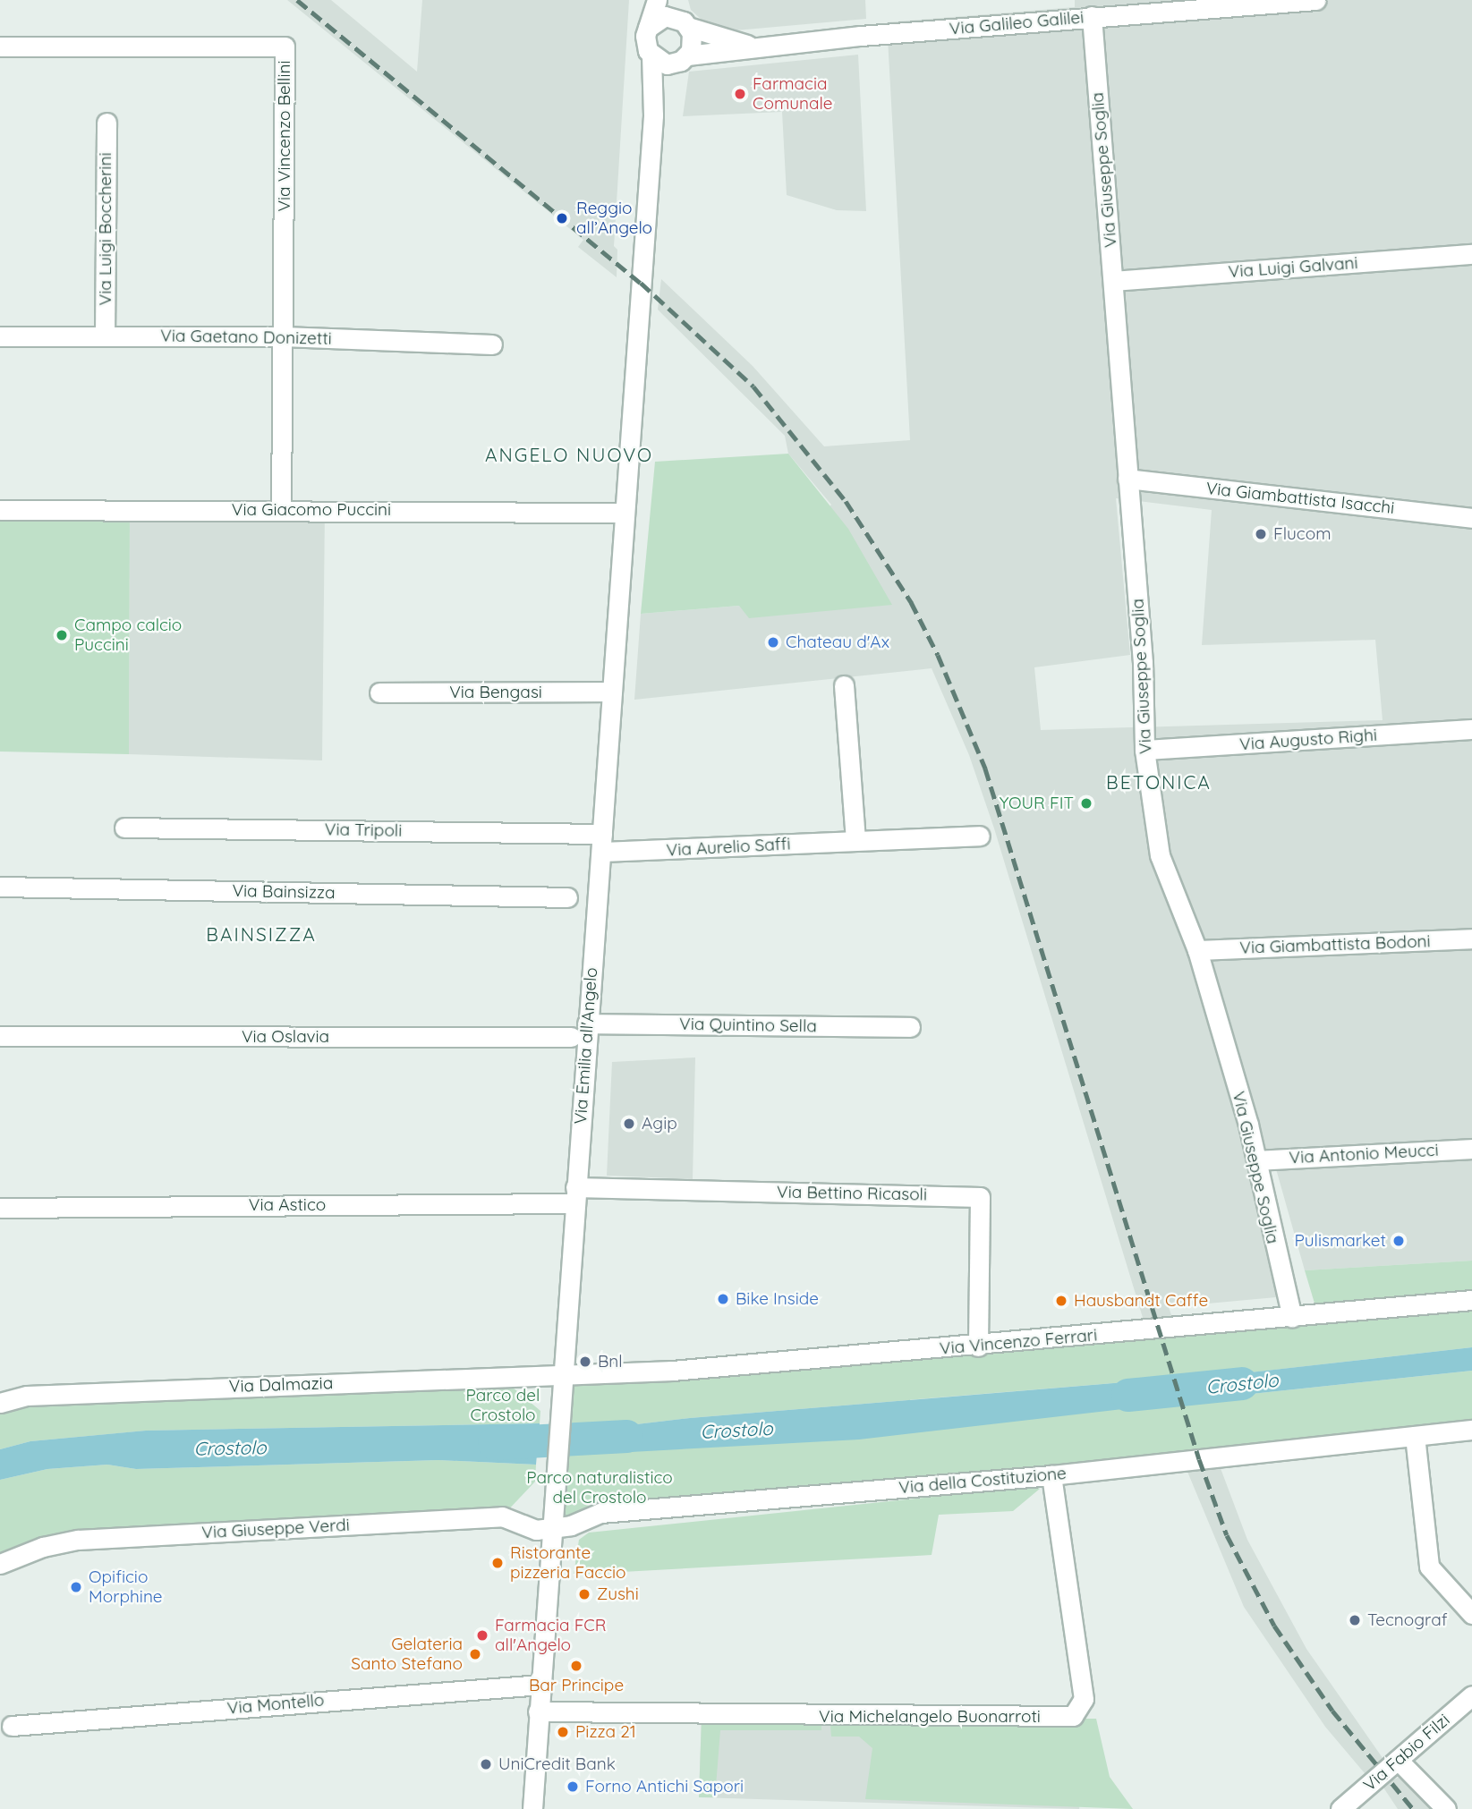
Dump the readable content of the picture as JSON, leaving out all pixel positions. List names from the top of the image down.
{
  "streets": {
    "street": [
      "Via Galileo Galilei",
      "Via Vincenzo Bellini",
      "Via Giuseppe Soglia",
      "Via Luigi Boccherini",
      "Via Luigi Galvani",
      "Via Gaetano Donizetti",
      "Via Giambattista Isacchi",
      "Via Giacomo Puccini",
      "Via Bengasi",
      "Via Augusto Righi",
      "Via Tripoli",
      "Via Aurelio Saffi",
      "Via Bainsizza",
      "Via Giambattista Bodoni",
      "Via Quintino Sella",
      "Via Oslavia",
      "Via Emilia all'Angelo",
      "Via Antonio Meucci",
      "Via Bettino Ricasoli",
      "Via Astico",
      "Via Vincenzo Ferrari",
      "Via Dalmazia",
      "Via della Costituzione",
      "Via Giuseppe Verdi",
      "Via Montello",
      "Via Michelangelo Buonarroti",
      "Via Fabio Filzi"
    ]
  },
  "crossings": [
    ["Via Galileo Galilei", "Via Giuseppe Soglia"],
    ["Via Vincenzo Bellini", "Via Gaetano Donizetti"],
    ["Via Vincenzo Bellini", "Via Giacomo Puccini"],
    ["Via Giuseppe Soglia", "Via Luigi Galvani"],
    ["Via Giuseppe Soglia", "Via Giambattista Isacchi"],
    ["Via Giuseppe Soglia", "Via Augusto Righi"],
    ["Via Giuseppe Soglia", "Via Giambattista Bodoni"],
    ["Via Giuseppe Soglia", "Via Antonio Meucci"],
    ["Via Giuseppe Soglia", "Via Vincenzo Ferrari"],
    ["Via Luigi Boccherini", "Via Gaetano Donizetti"],
    ["Via Giacomo Puccini", "Via Emilia all'Angelo"],
    ["Via Bengasi", "Via Emilia all'Angelo"],
    ["Via Tripoli", "Via Aurelio Saffi"],
    ["Via Tripoli", "Via Emilia all'Angelo"],
    ["Via Aurelio Saffi", "Via Emilia all'Angelo"],
    ["Via Quintino Sella", "Via Emilia all'Angelo"],
    ["Via Emilia all'Angelo", "Via Bettino Ricasoli"],
    ["Via Emilia all'Angelo", "Via Astico"],
    ["Via Emilia all'Angelo", "Via Vincenzo Ferrari"],
    ["Via Emilia all'Angelo", "Via Dalmazia"],
    ["Via Emilia all'Angelo", "Via della Costituzione"],
    ["Via Emilia all'Angelo", "Via Giuseppe Verdi"],
    ["Via Emilia all'Angelo", "Via Montello"],
    ["Via Emilia all'Angelo", "Via Michelangelo Buonarroti"],
    ["Via Bettino Ricasoli", "Via Astico"],
    ["Via Bettino Ricasoli", "Via Vincenzo Ferrari"],
    ["Via Vincenzo Ferrari", "Via Dalmazia"],
    ["Via della Costituzione", "Via Giuseppe Verdi"],
    ["Via della Costituzione", "Via Michelangelo Buonarroti"]
  ],
  "districts": ["ANGELO NUOVO", "BETONICA", "BAINSIZZA"],
  "water": ["Crostolo"],
  "parks": ["Parco del Crostolo", "Parco naturalistico del Crostolo"],
  "places": [
    "Farmacia Comunale",
    "Reggio all’Angelo",
    "Flucom",
    "Campo calcio Puccini",
    "Chateau d'Ax",
    "YOUR FIT",
    "Agip",
    "Pulismarket",
    "Bike Inside",
    "Hausbandt Caffe",
    "Bnl",
    "Ristorante pizzeria Faccio",
    "Opificio Morphine",
    "Zushi",
    "Tecnograf",
    "Farmacia FCR all'Angelo",
    "Gelateria Santo Stefano",
    "Bar Principe",
    "Pizza 21",
    "UniCredit Bank",
    "Forno Antichi Sapori"
  ]
}
